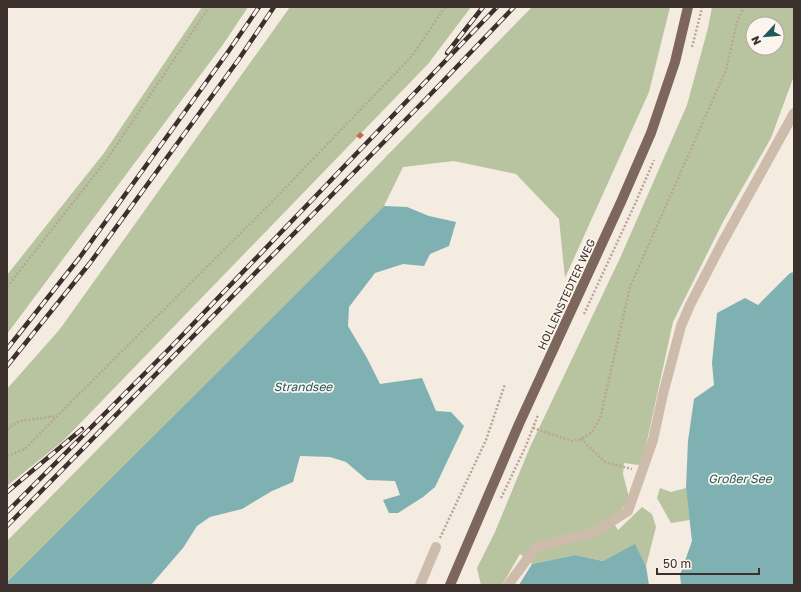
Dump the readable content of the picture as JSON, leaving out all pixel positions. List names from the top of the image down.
{
  "streets": {
    "main road": ["HOLLENSTEDTER WEG"]
  },
  "water": ["Strandsee", "Großer See"],
  "scale_bar": "50 m",
  "north": "bottom left"
}
